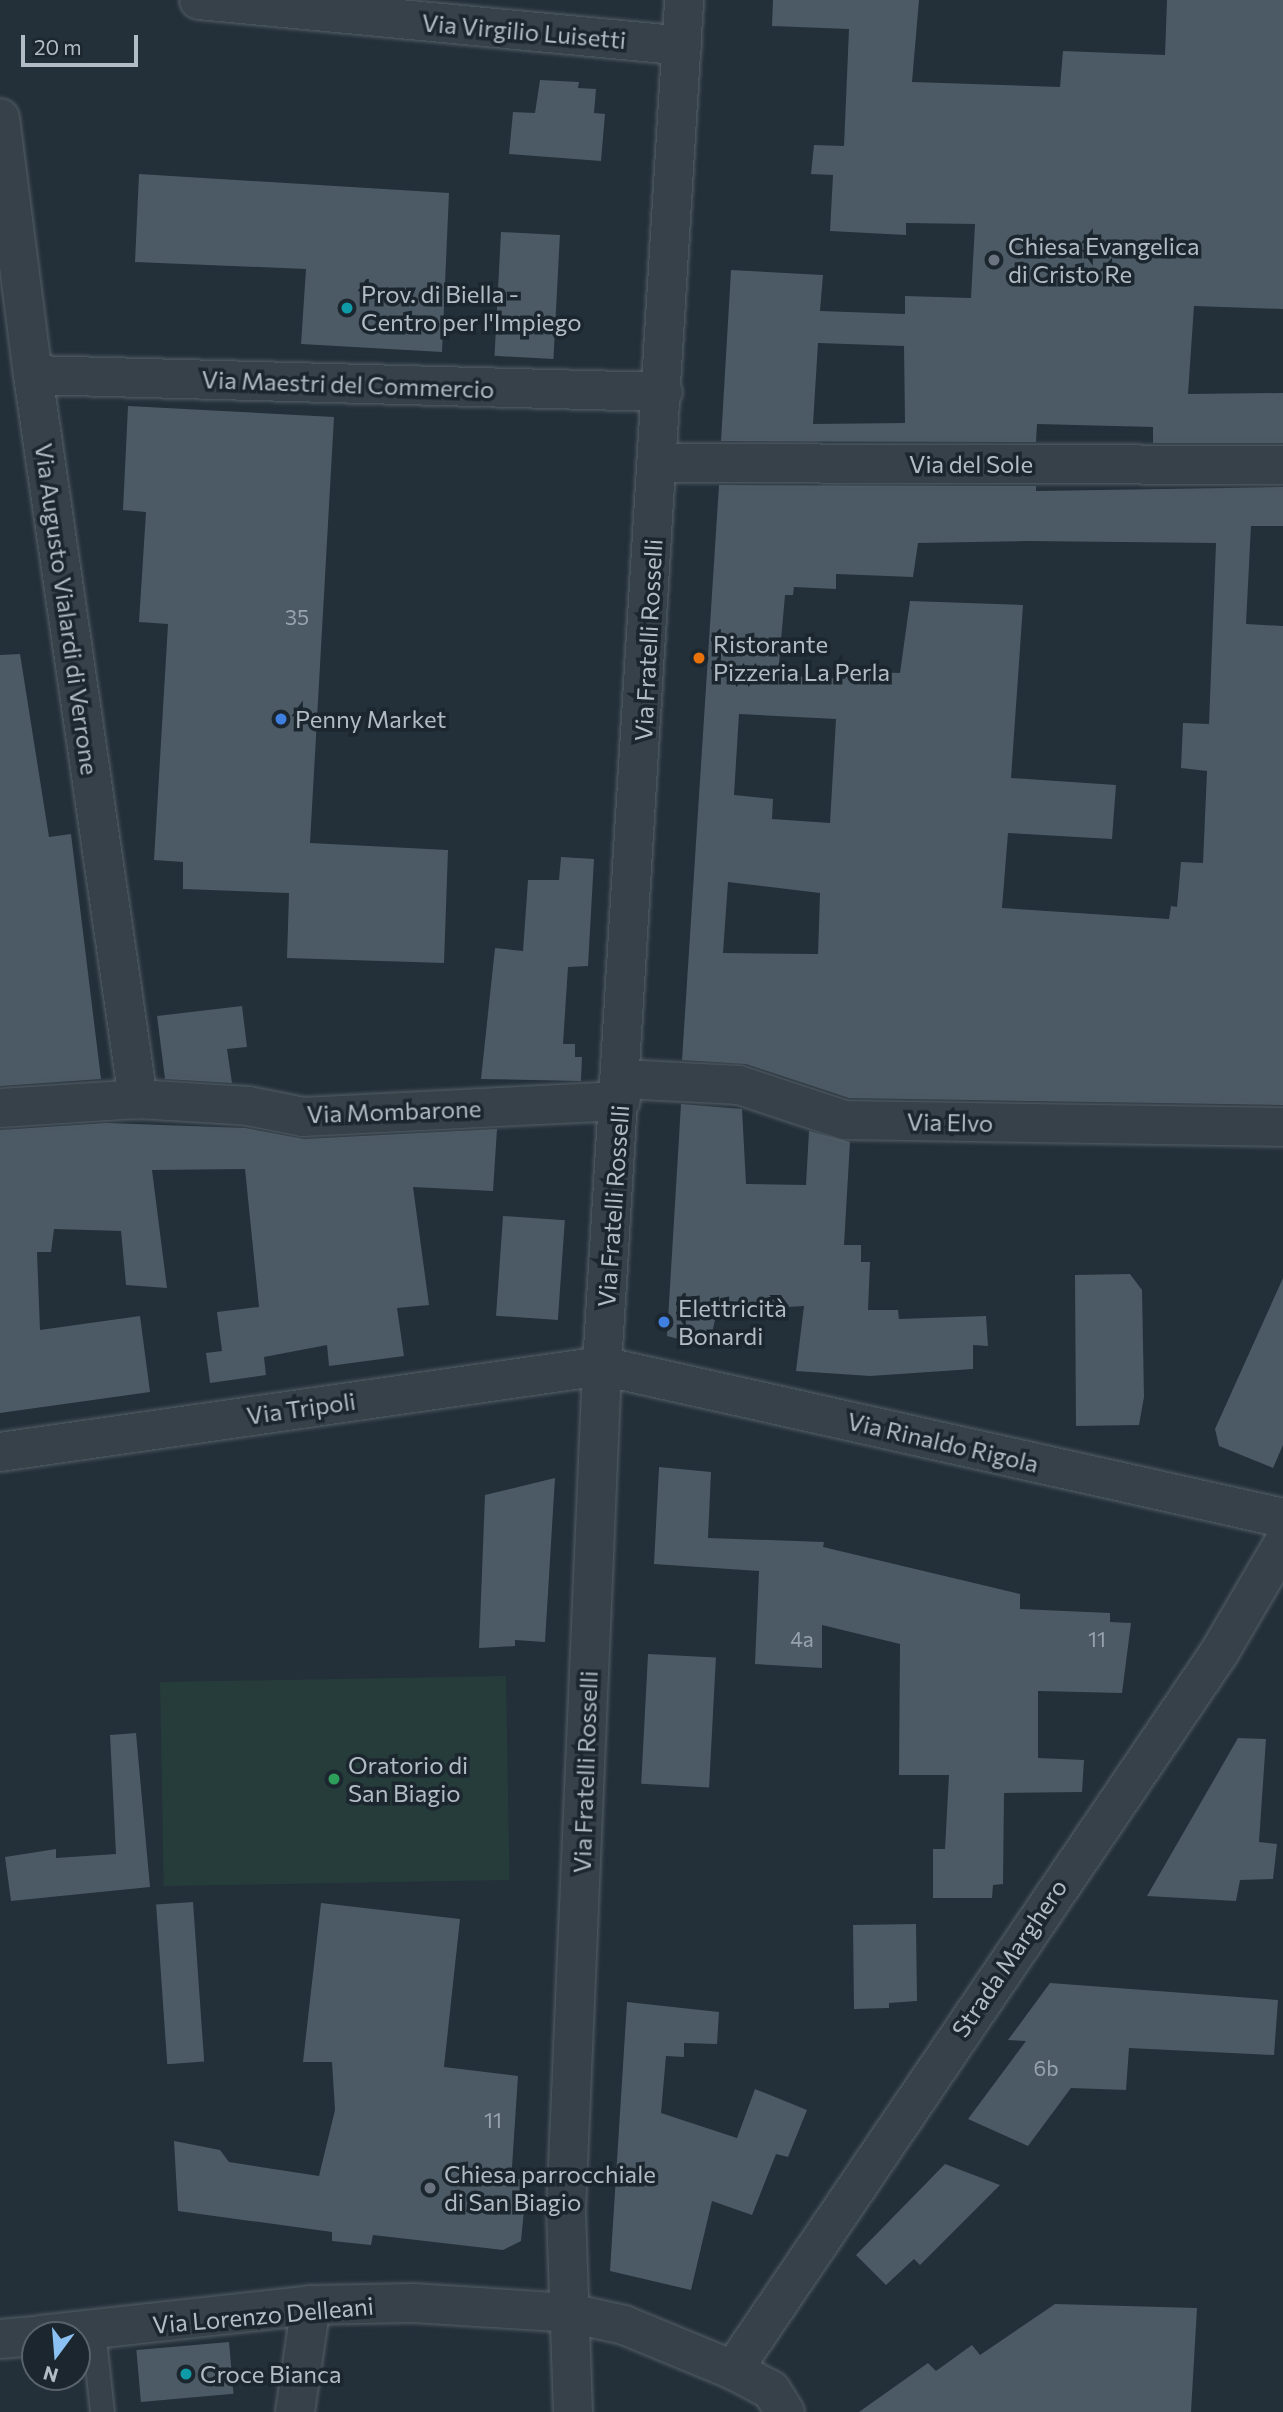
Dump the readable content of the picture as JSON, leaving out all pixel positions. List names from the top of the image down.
{
  "streets": {
    "street": [
      "Via Virgilio Luisetti",
      "Via Maestri del Commercio",
      "Via del Sole",
      "Via Augusto Vialardi di Verrone",
      "Via Fratelli Rosselli",
      "Via Mombarone",
      "Via Elvo",
      "Via Tripoli",
      "Via Rinaldo Rigola",
      "Strada Marghero",
      "Via Lorenzo Delleani"
    ]
  },
  "crossings": [
    ["Via Virgilio Luisetti", "Via Fratelli Rosselli"],
    ["Via Maestri del Commercio", "Via Augusto Vialardi di Verrone"],
    ["Via Maestri del Commercio", "Via Fratelli Rosselli"],
    ["Via del Sole", "Via Fratelli Rosselli"],
    ["Via Augusto Vialardi di Verrone", "Via Mombarone"],
    ["Via Fratelli Rosselli", "Via Mombarone"],
    ["Via Fratelli Rosselli", "Via Elvo"],
    ["Via Fratelli Rosselli", "Via Tripoli"],
    ["Via Fratelli Rosselli", "Via Rinaldo Rigola"],
    ["Via Fratelli Rosselli", "Via Lorenzo Delleani"],
    ["Via Mombarone", "Via Elvo"],
    ["Via Tripoli", "Via Rinaldo Rigola"],
    ["Strada Marghero", "Via Lorenzo Delleani"]
  ],
  "places": [
    "Chiesa Evangelica di Cristo Re",
    "Prov. di Biella - Centro per l'Impiego",
    "Ristorante Pizzeria La Perla",
    "Penny Market",
    "Elettricità Bonardi",
    "Oratorio di San Biagio",
    "Chiesa parrocchiale di San Biagio",
    "Croce Bianca"
  ],
  "house_numbers": [
    "35",
    "4a",
    "11",
    "6b",
    "11"
  ],
  "scale_bar": "20 m",
  "north": "bottom"
}
